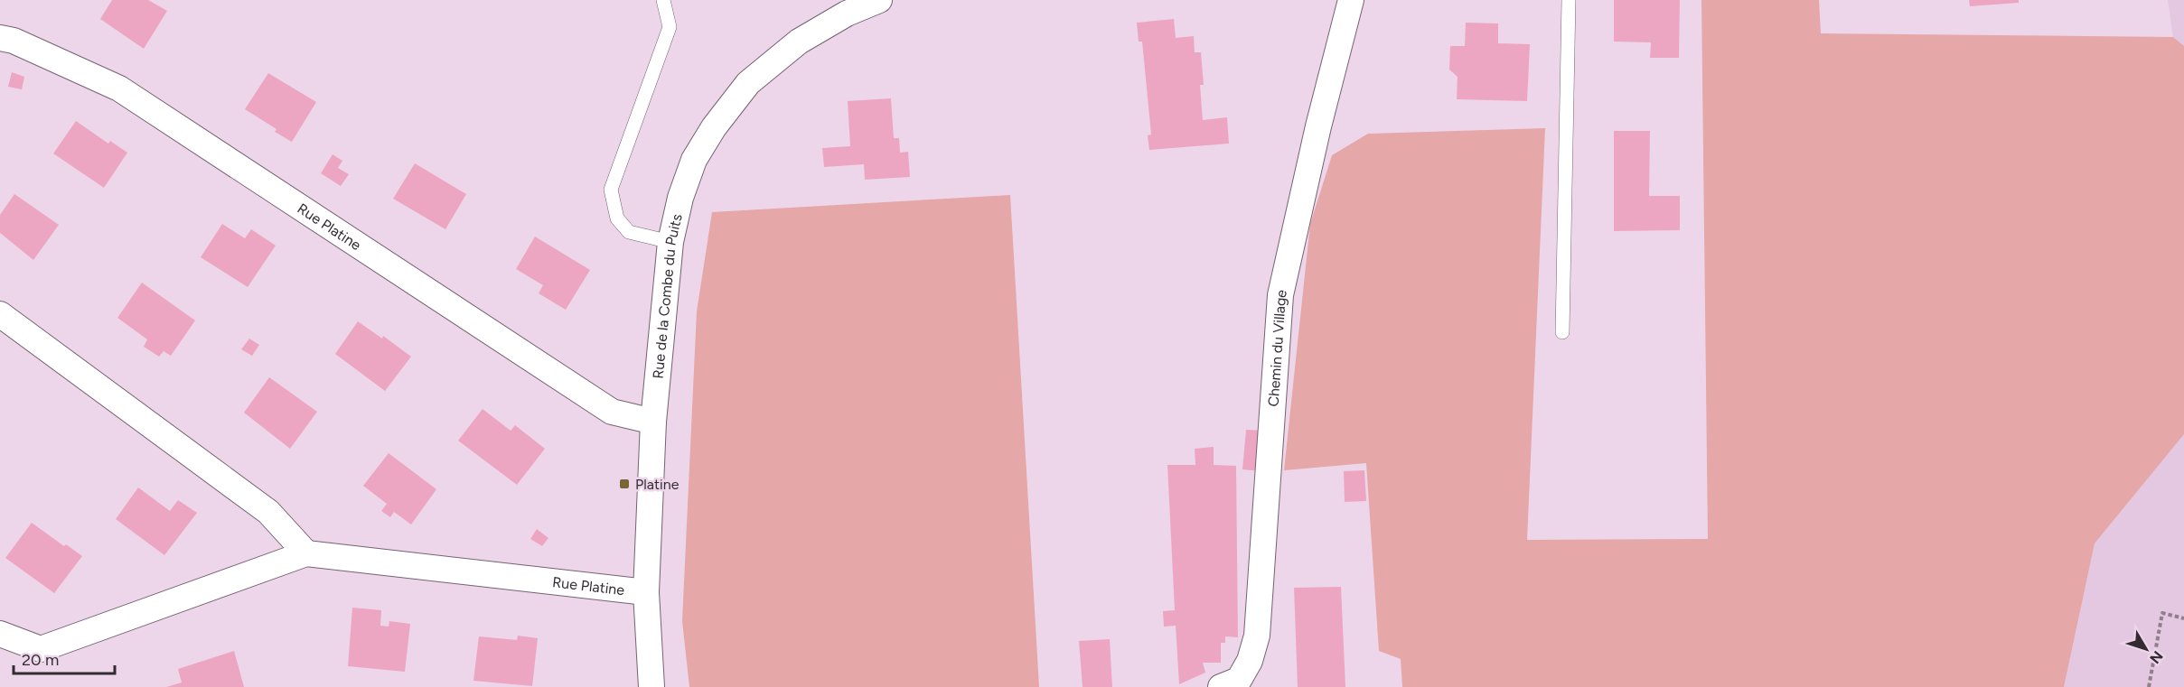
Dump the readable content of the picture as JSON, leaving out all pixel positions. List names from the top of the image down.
{
  "streets": {
    "street": ["Rue Platine", "Rue de la Combe du Puits", "Chemin du Village"]
  },
  "crossings": [
    ["Rue Platine", "Rue de la Combe du Puits"]
  ],
  "places": {
    "transit": ["Platine"]
  },
  "scale_bar": "20 m",
  "north": "bottom right"
}
